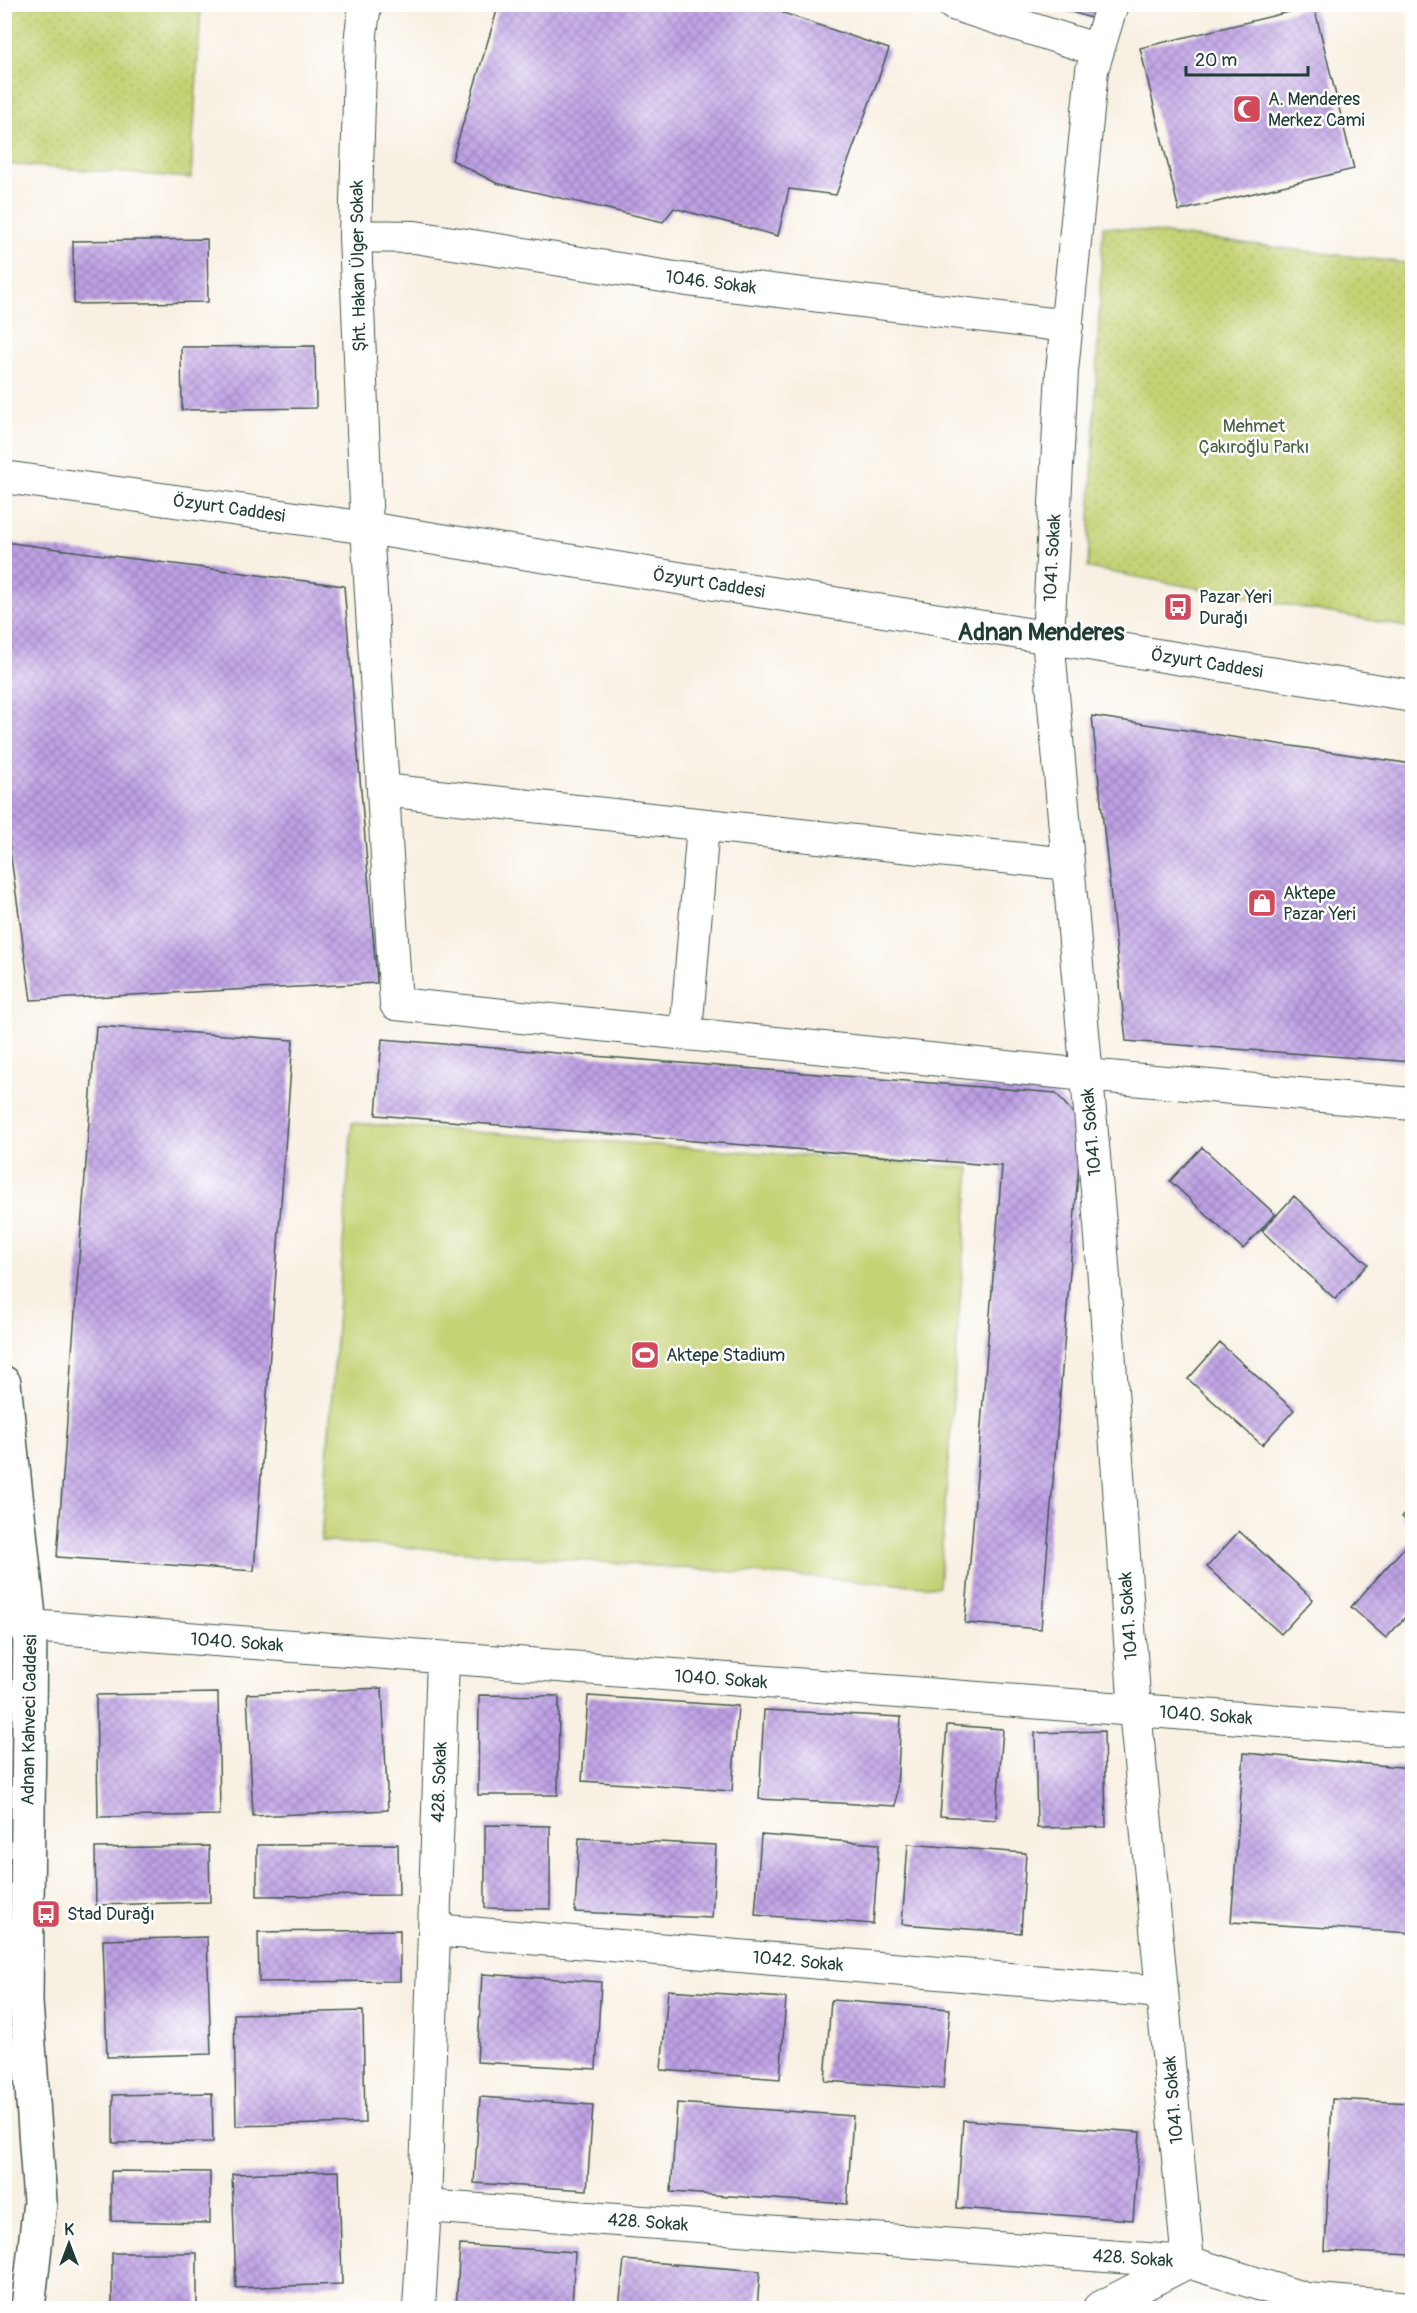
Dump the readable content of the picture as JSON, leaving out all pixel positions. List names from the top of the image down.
{
  "streets": {
    "street": [
      "Şht. Hakan Ülger Sokak",
      "1046. Sokak",
      "Özyurt Caddesi",
      "1041. Sokak",
      "1040. Sokak",
      "Adnan Kahveci Caddesi",
      "428. Sokak",
      "1042. Sokak"
    ]
  },
  "crossings": [
    ["Şht. Hakan Ülger Sokak", "1046. Sokak"],
    ["Şht. Hakan Ülger Sokak", "Özyurt Caddesi"],
    ["1046. Sokak", "1041. Sokak"],
    ["Özyurt Caddesi", "1041. Sokak"],
    ["1041. Sokak", "1040. Sokak"],
    ["1041. Sokak", "428. Sokak"],
    ["1041. Sokak", "1042. Sokak"],
    ["1040. Sokak", "Adnan Kahveci Caddesi"],
    ["1040. Sokak", "428. Sokak"],
    ["428. Sokak", "1042. Sokak"]
  ],
  "districts": ["Adnan Menderes"],
  "parks": ["Mehmet Çakıroğlu Parkı"],
  "places": {
    "mosque": ["A. Menderes Merkez Cami"],
    "bus stop": ["Pazar Yeri Durağı", "Stad Durağı"],
    "shop": ["Aktepe Pazar Yeri"],
    "sports": ["Aktepe Stadium"]
  },
  "scale_bar": "20 m",
  "north": "top"
}
